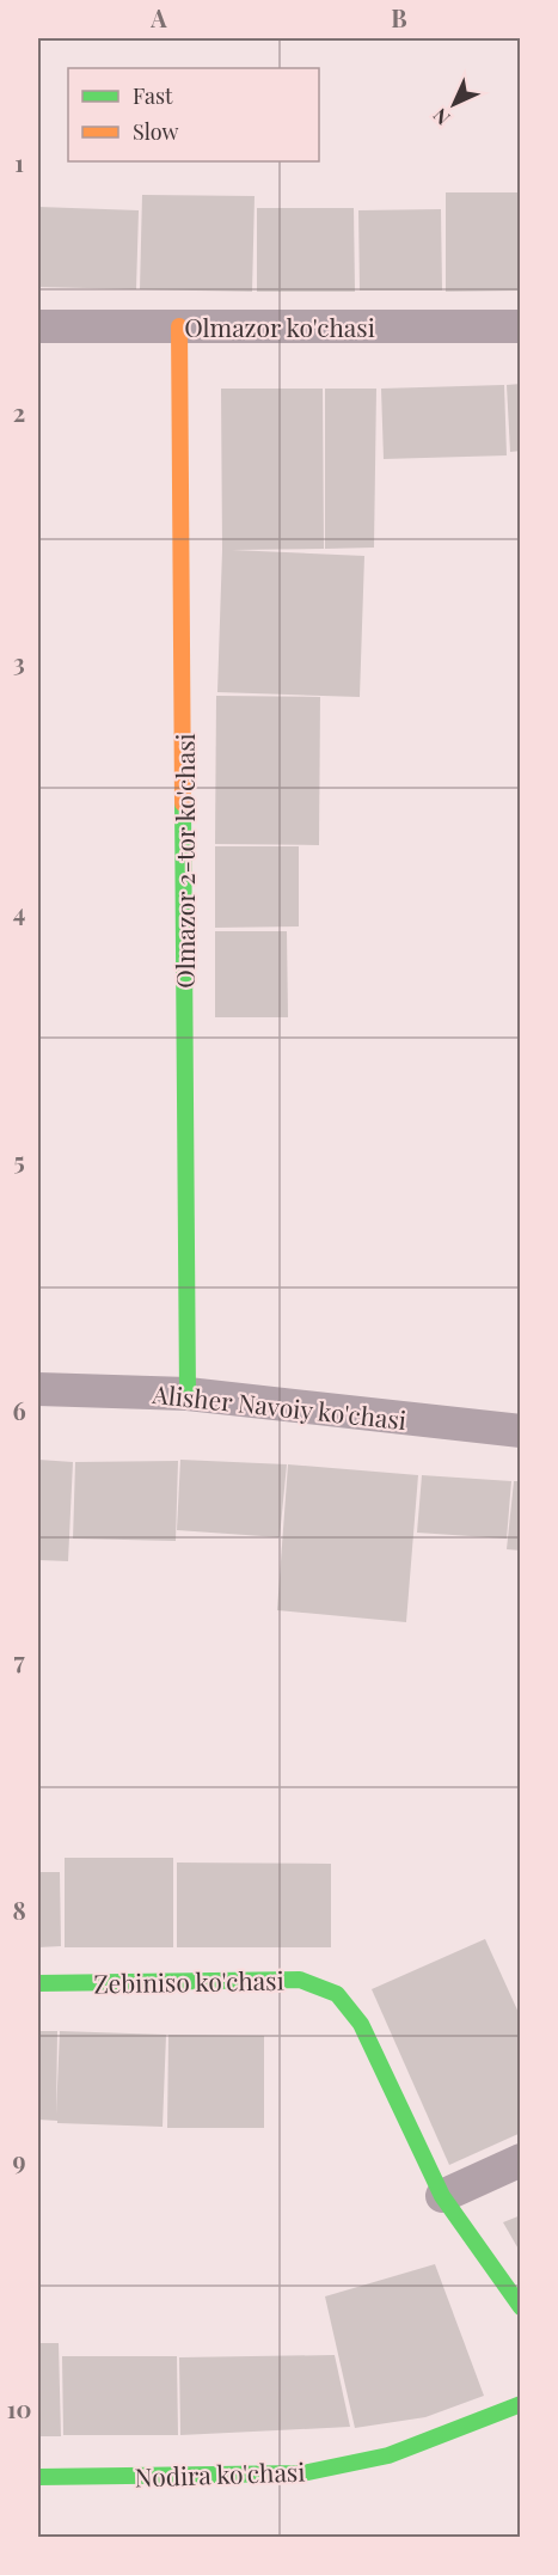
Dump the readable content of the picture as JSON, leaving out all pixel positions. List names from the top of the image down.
{
  "streets": {
    "street": [
      "Olmazor ko'chasi",
      "Olmazor 2-tor ko'chasi",
      "Alisher Navoiy ko'chasi",
      "Zebiniso ko'chasi",
      "Nodira ko'chasi"
    ]
  },
  "crossings": [
    ["Olmazor ko'chasi", "Olmazor 2-tor ko'chasi"],
    ["Olmazor 2-tor ko'chasi", "Alisher Navoiy ko'chasi"]
  ],
  "legend": ["Fast", "Slow"],
  "north": "bottom left",
  "grid": {
    "columns": ["A", "B"],
    "rows": [
      "1",
      "2",
      "3",
      "4",
      "5",
      "6",
      "7",
      "8",
      "9",
      "10"
    ]
  }
}
